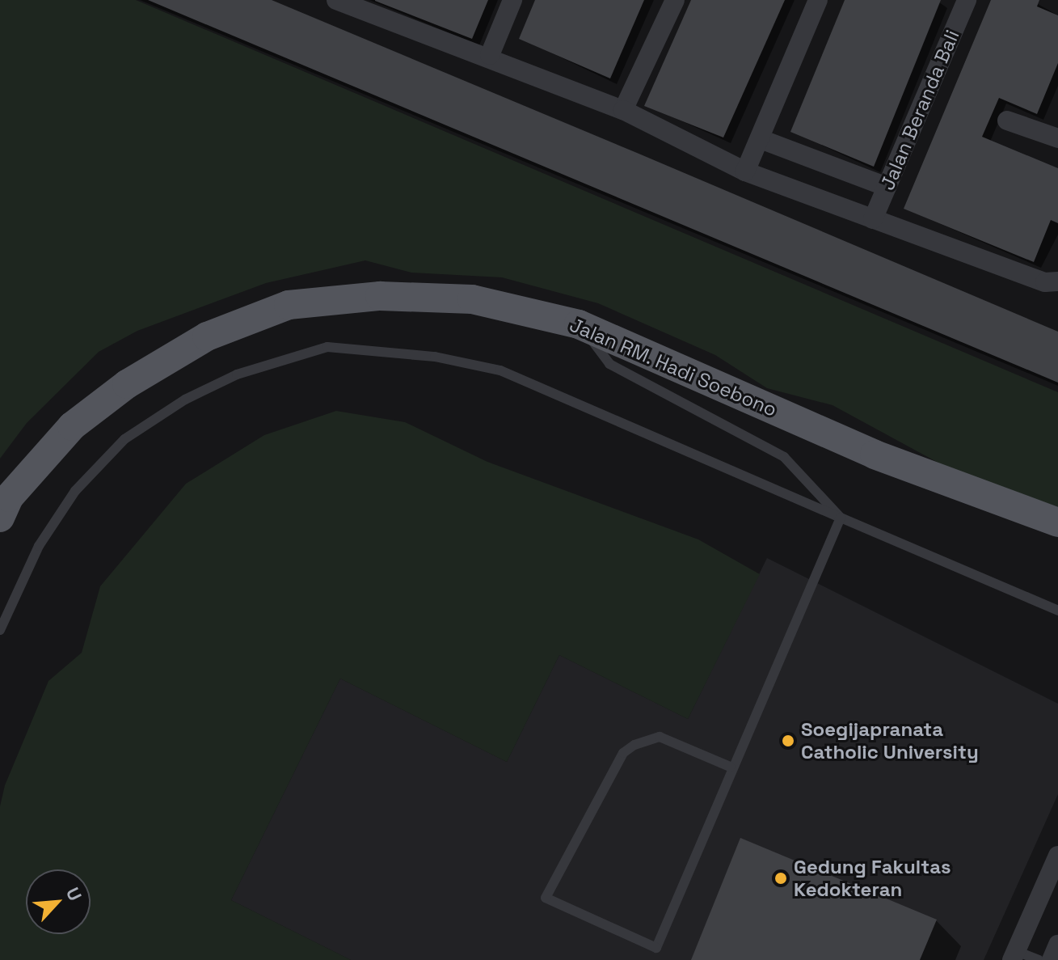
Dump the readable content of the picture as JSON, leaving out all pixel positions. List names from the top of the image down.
{
  "streets": {
    "main road": ["Jalan RM. Hadi Soebono"],
    "street": ["Jalan Beranda Bali"]
  },
  "places": ["Soegijapranata Catholic University", "Gedung Fakultas Kedokteran"],
  "north": "top right"
}
